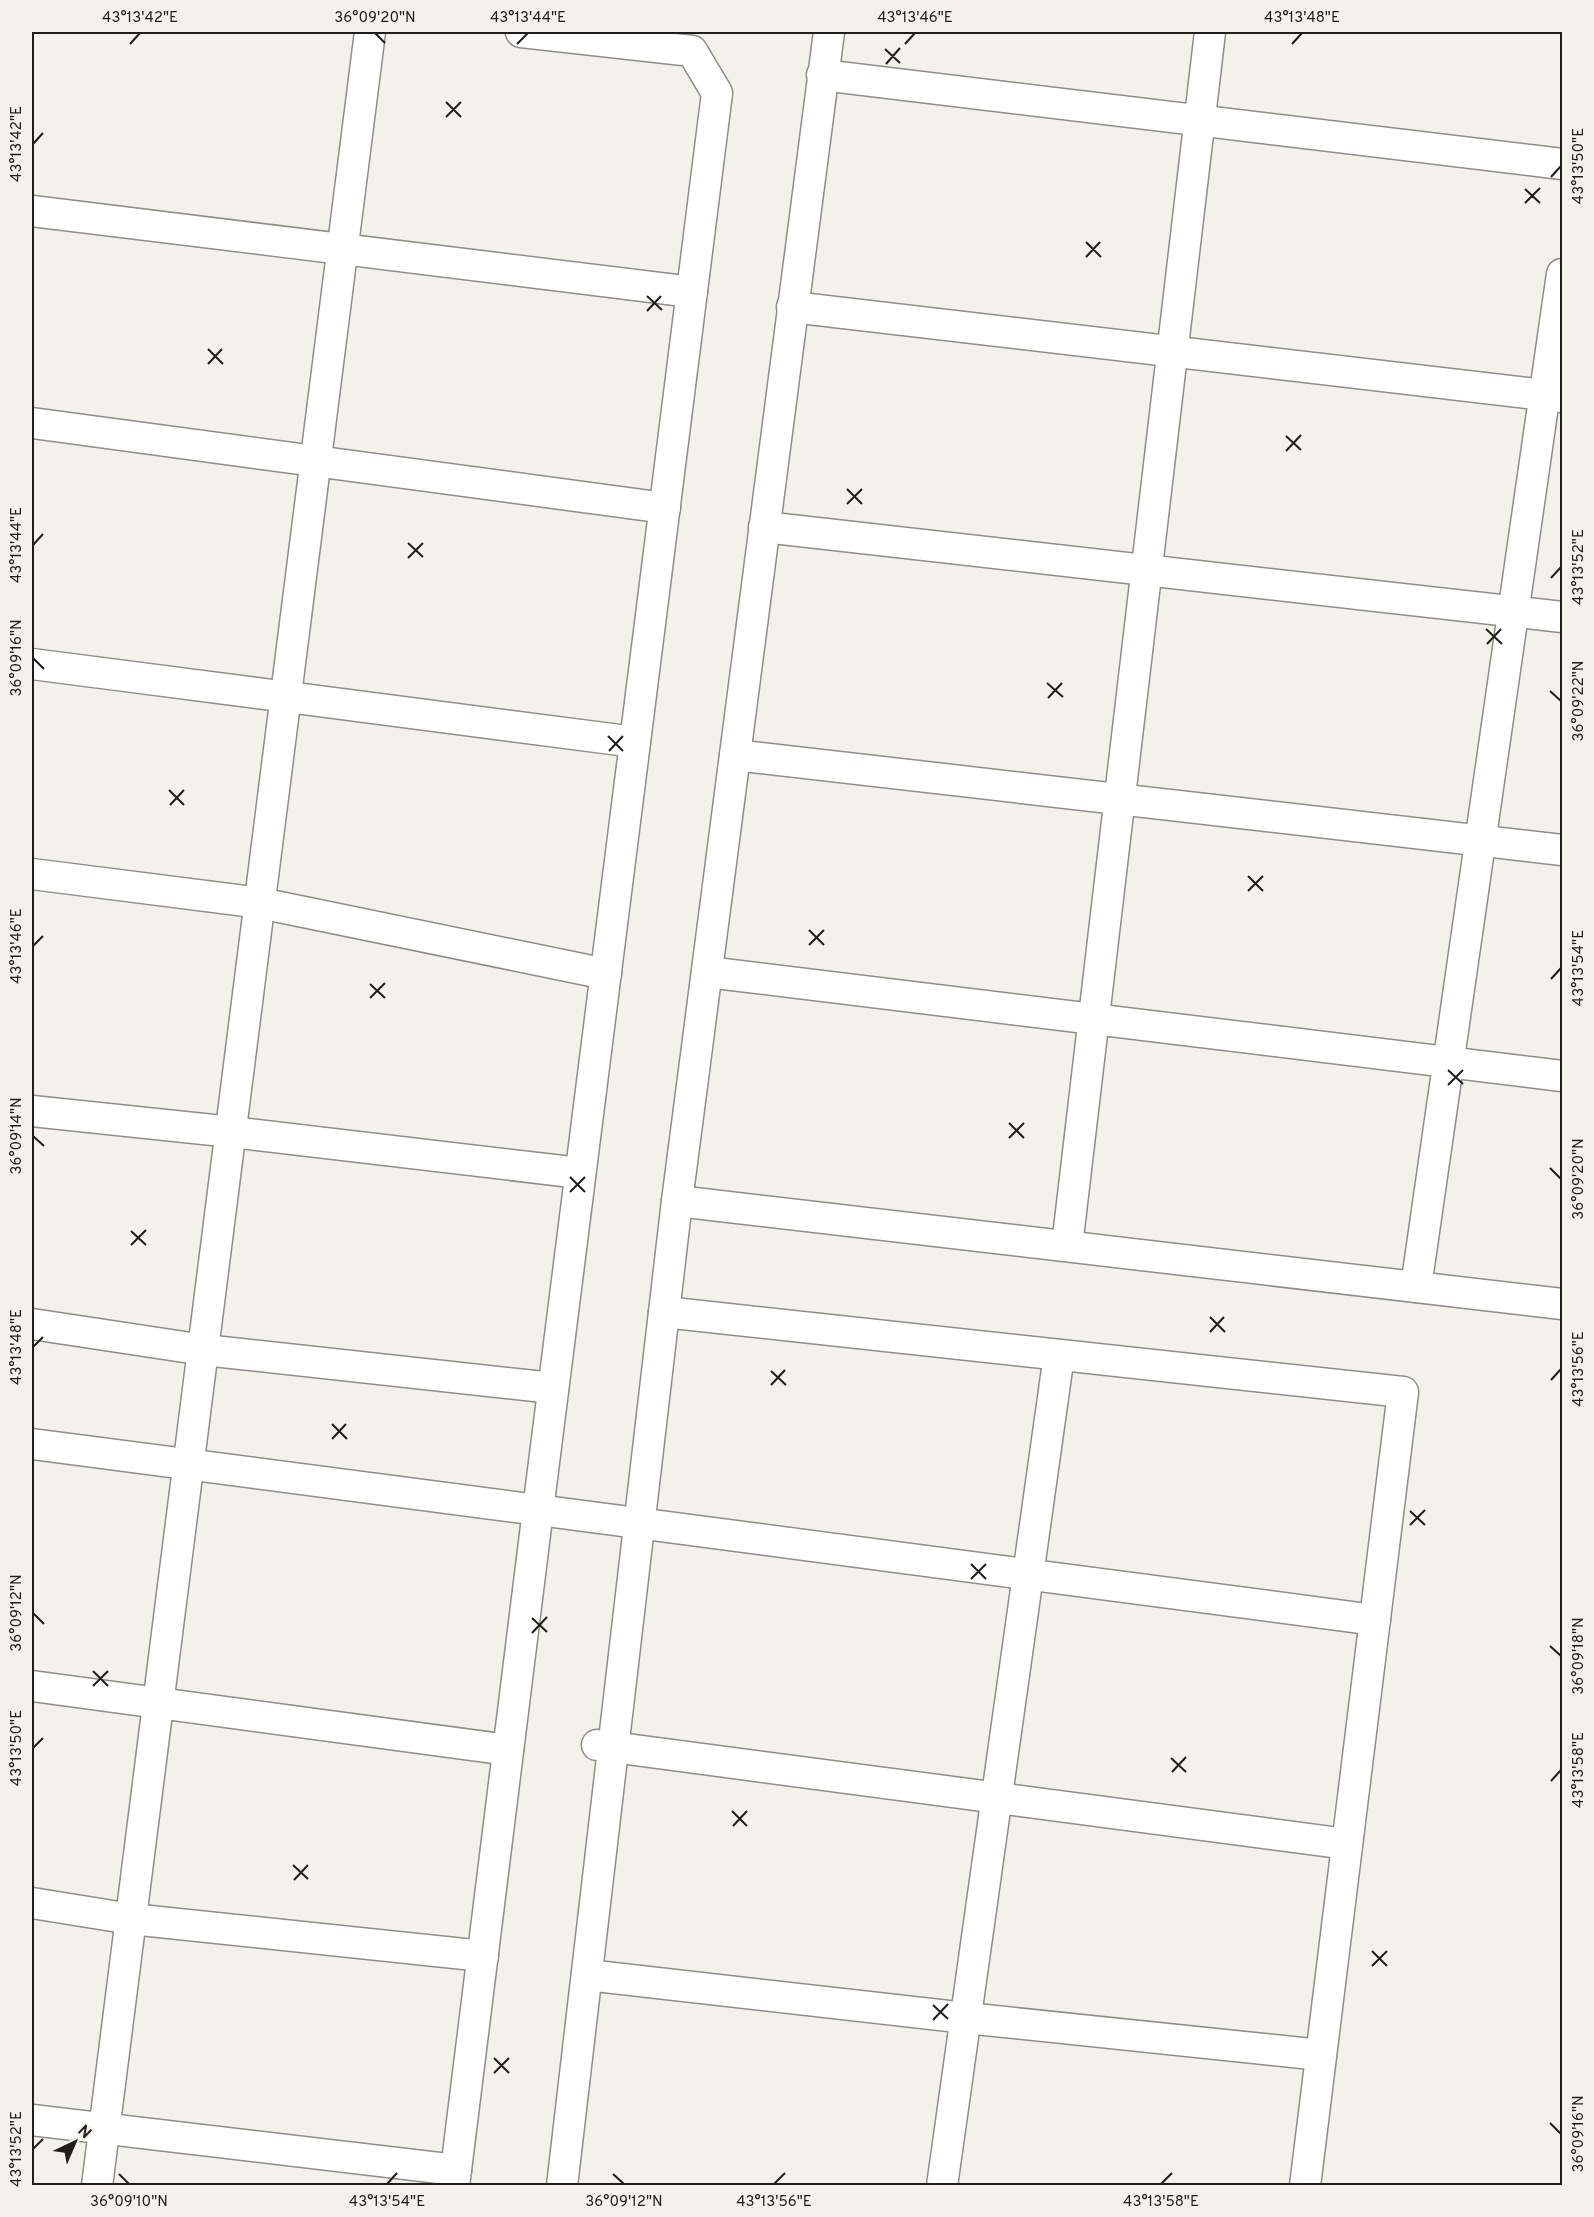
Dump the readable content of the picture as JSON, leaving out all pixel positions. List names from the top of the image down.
{
  "north": "top right",
  "coordinates": [
    "43°13'42\"E",
    "36°09'20\"N",
    "43°13'44\"E",
    "43°13'46\"E",
    "43°13'48\"E",
    "43°13'50\"E",
    "43°13'52\"E",
    "36°09'16\"N",
    "36°09'22\"N",
    "43°13'54\"E",
    "36°09'14\"N",
    "43°13'56\"E",
    "36°09'12\"N",
    "36°09'18\"N",
    "43°13'58\"E",
    "36°09'10\"N"
  ]
}
